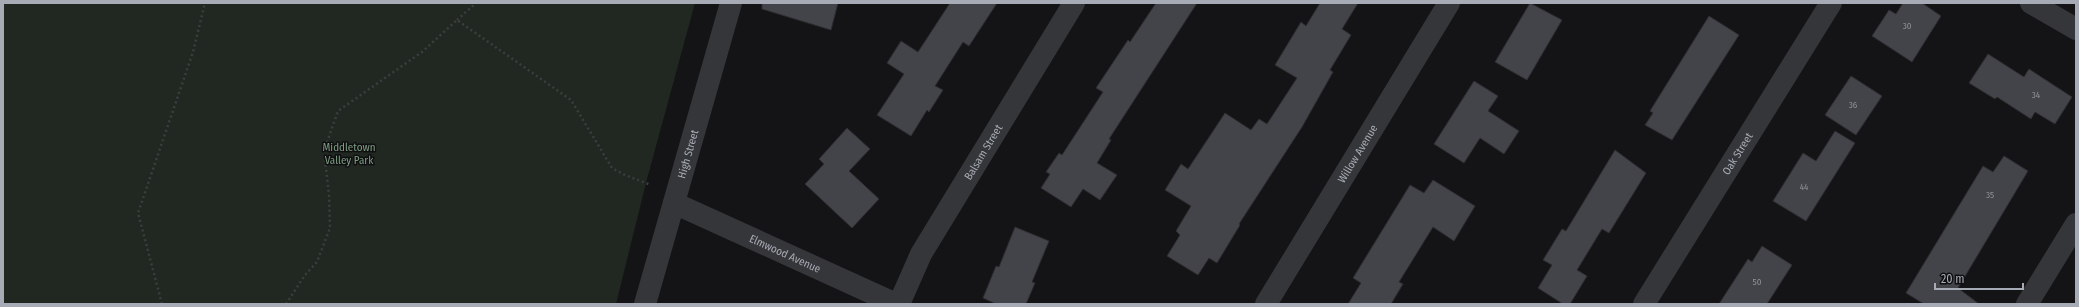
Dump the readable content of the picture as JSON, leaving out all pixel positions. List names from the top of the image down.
{
  "streets": {
    "street": [
      "Balsam Street",
      "High Street",
      "Willow Avenue",
      "Oak Street",
      "Elmwood Avenue"
    ]
  },
  "crossings": [
    ["High Street", "Elmwood Avenue"]
  ],
  "parks": ["Middletown Valley Park"],
  "house_numbers": [
    "30",
    "34",
    "36",
    "44",
    "35",
    "50"
  ],
  "scale_bar": "20 m"
}
